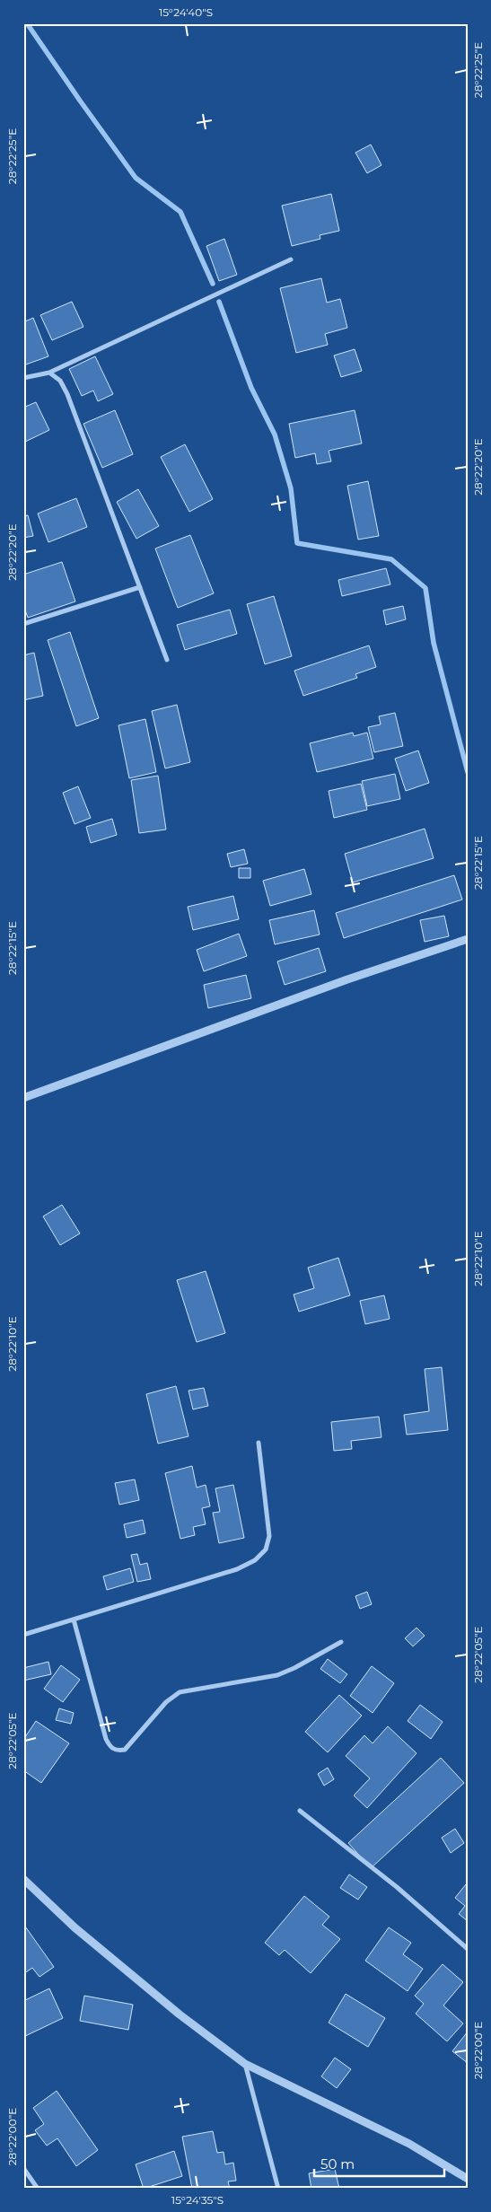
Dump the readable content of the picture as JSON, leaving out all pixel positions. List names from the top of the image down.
{
  "scale_bar": "50 m",
  "coordinates": [
    "15°24'40\"S",
    "28°22'25\"E",
    "28°22'20\"E",
    "28°22'15\"E",
    "28°22'10\"E",
    "28°22'05\"E",
    "28°22'00\"E",
    "15°24'35\"S"
  ]
}
